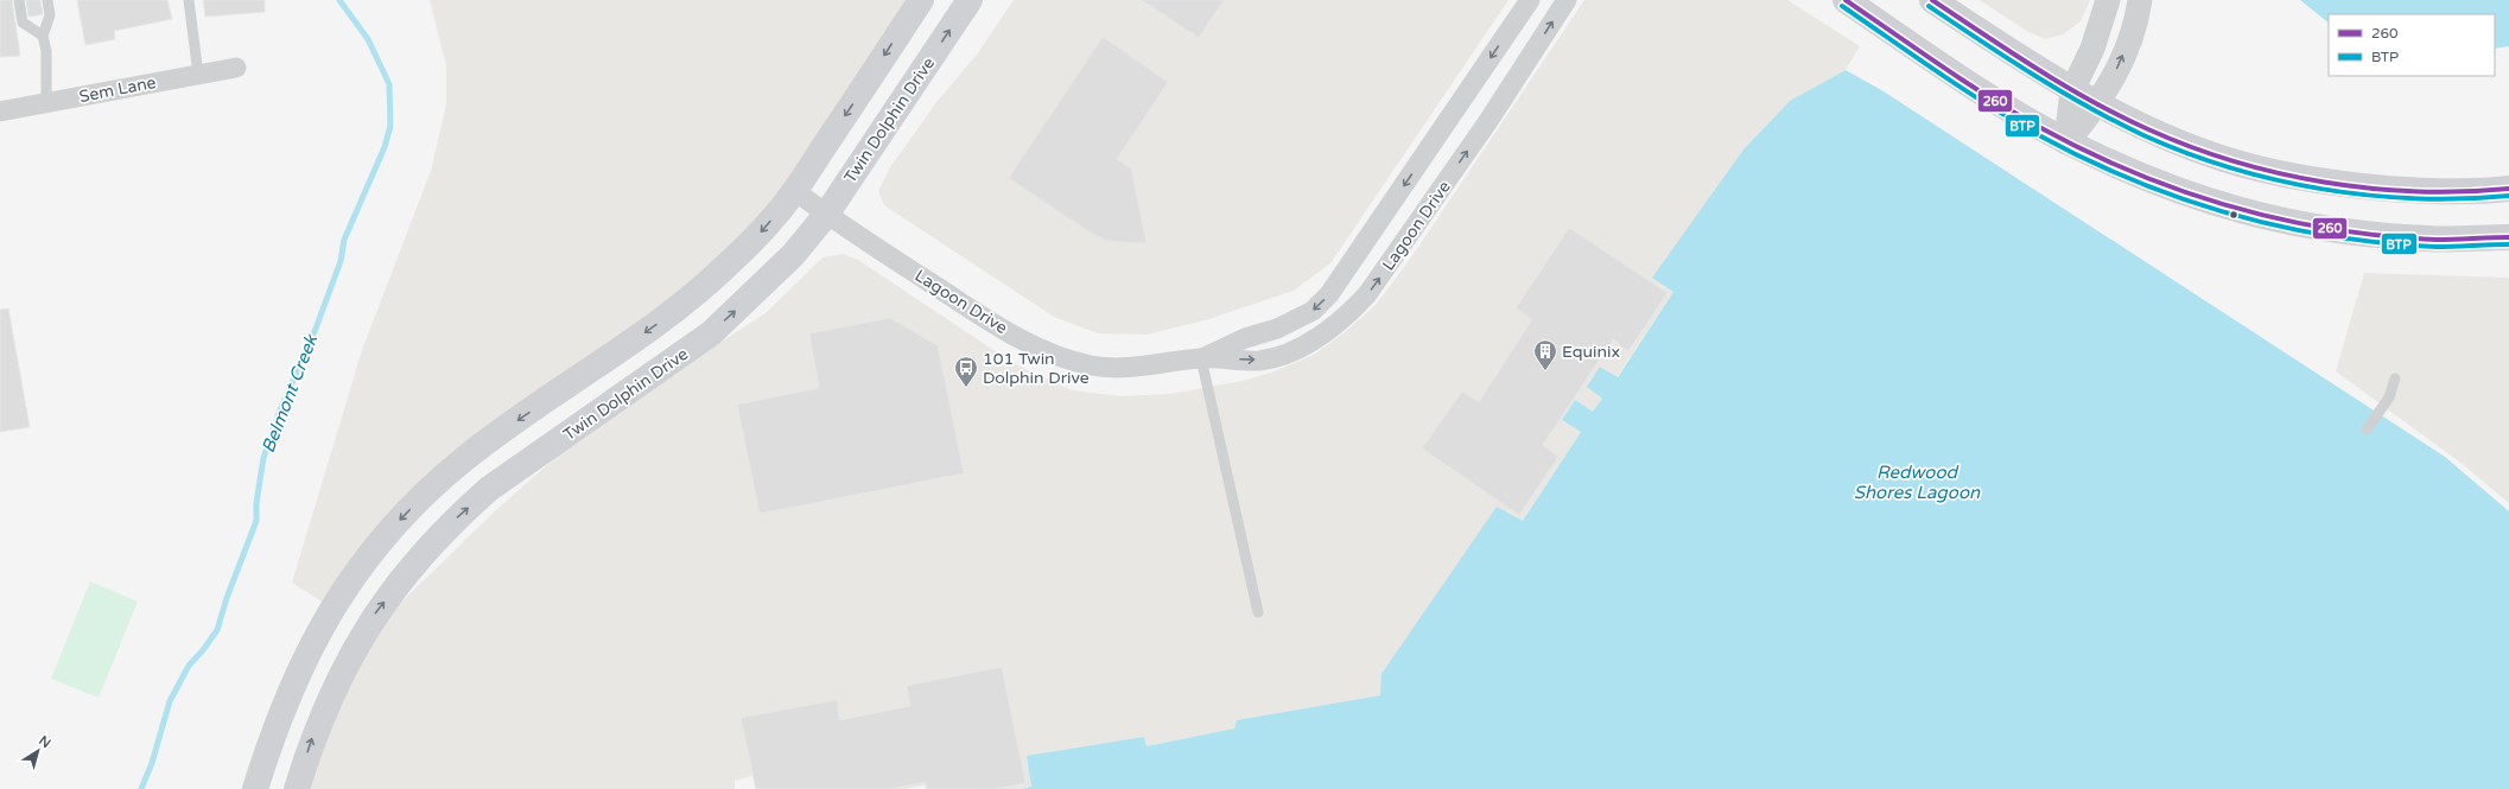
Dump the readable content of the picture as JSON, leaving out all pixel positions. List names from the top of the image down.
{
  "streets": {
    "main road": ["Twin Dolphin Drive"],
    "street": ["Sem Lane", "Lagoon Drive"]
  },
  "crossings": [
    ["Twin Dolphin Drive", "Lagoon Drive"]
  ],
  "water": ["Belmont Creek", "Redwood Shores Lagoon"],
  "places": {
    "building": ["Equinix"],
    "bus stop": ["101 Twin Dolphin Drive"]
  },
  "lines": ["transit line 260", "transit line BTP"],
  "legend": ["260", "BTP"],
  "north": "top right"
}
